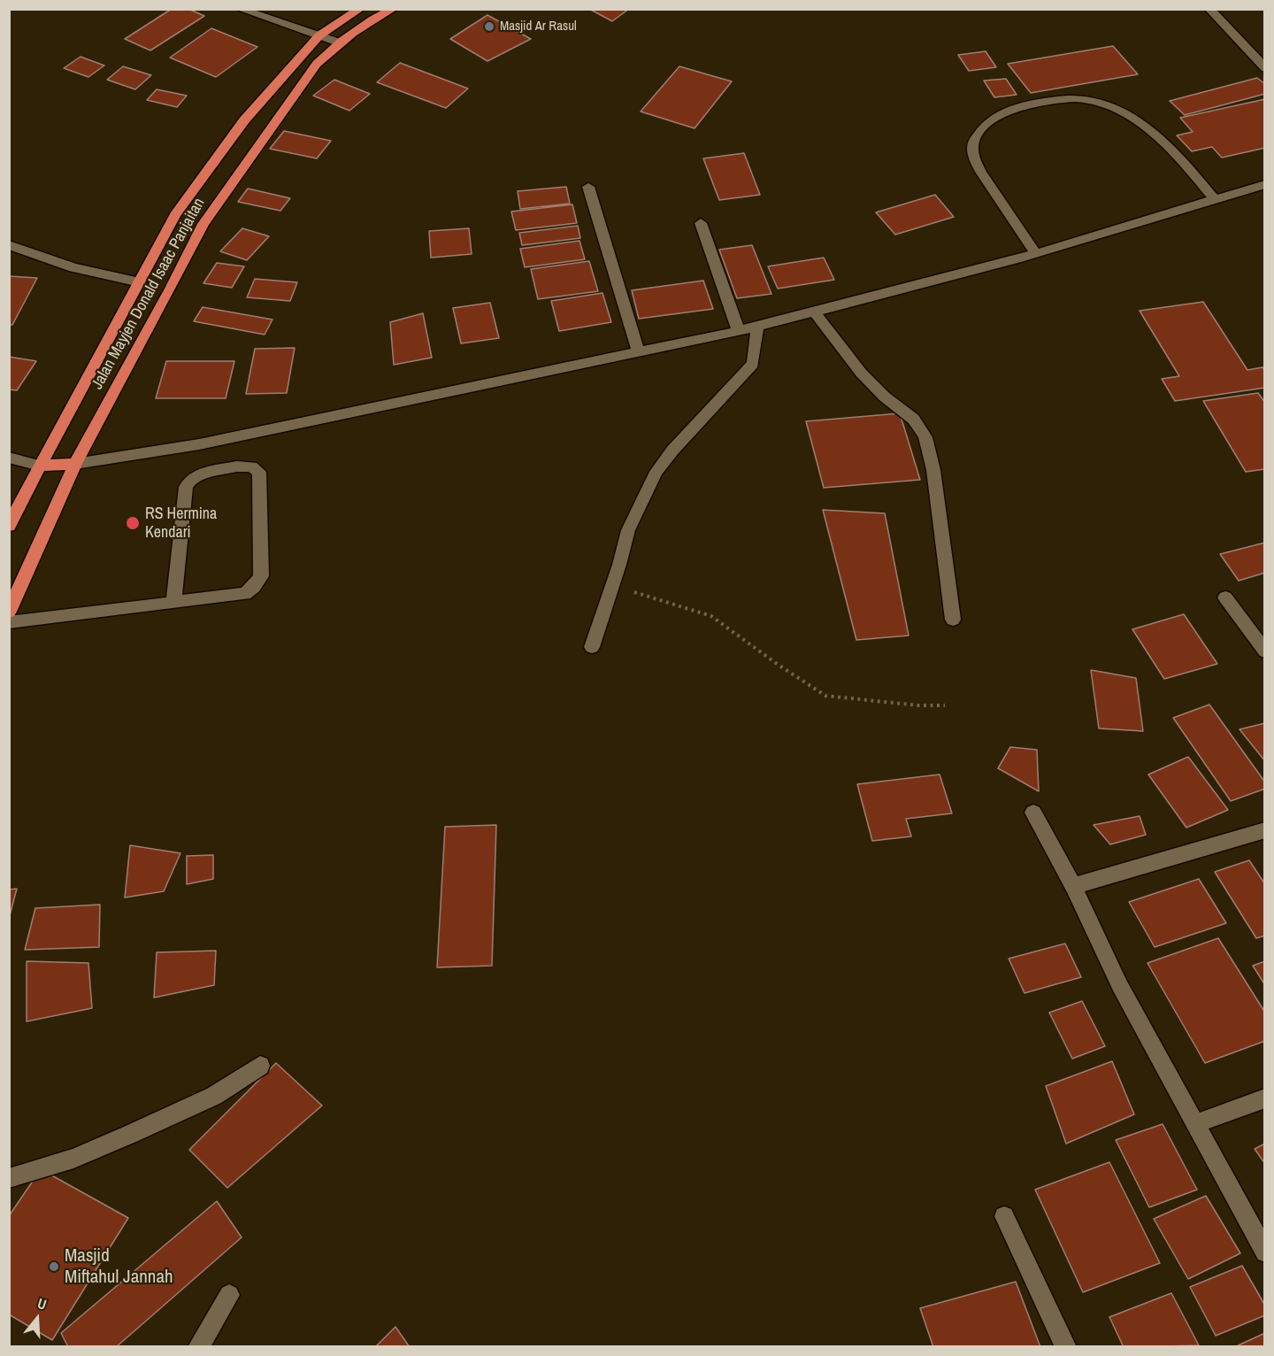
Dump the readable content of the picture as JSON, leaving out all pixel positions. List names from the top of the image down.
{
  "streets": {
    "highway": ["Jalan Mayjen Donald Isaac Panjaitan"]
  },
  "places": ["Masjid Ar Rasul", "RS Hermina Kendari", "Masjid Miftahul Jannah"],
  "north": "top"
}
